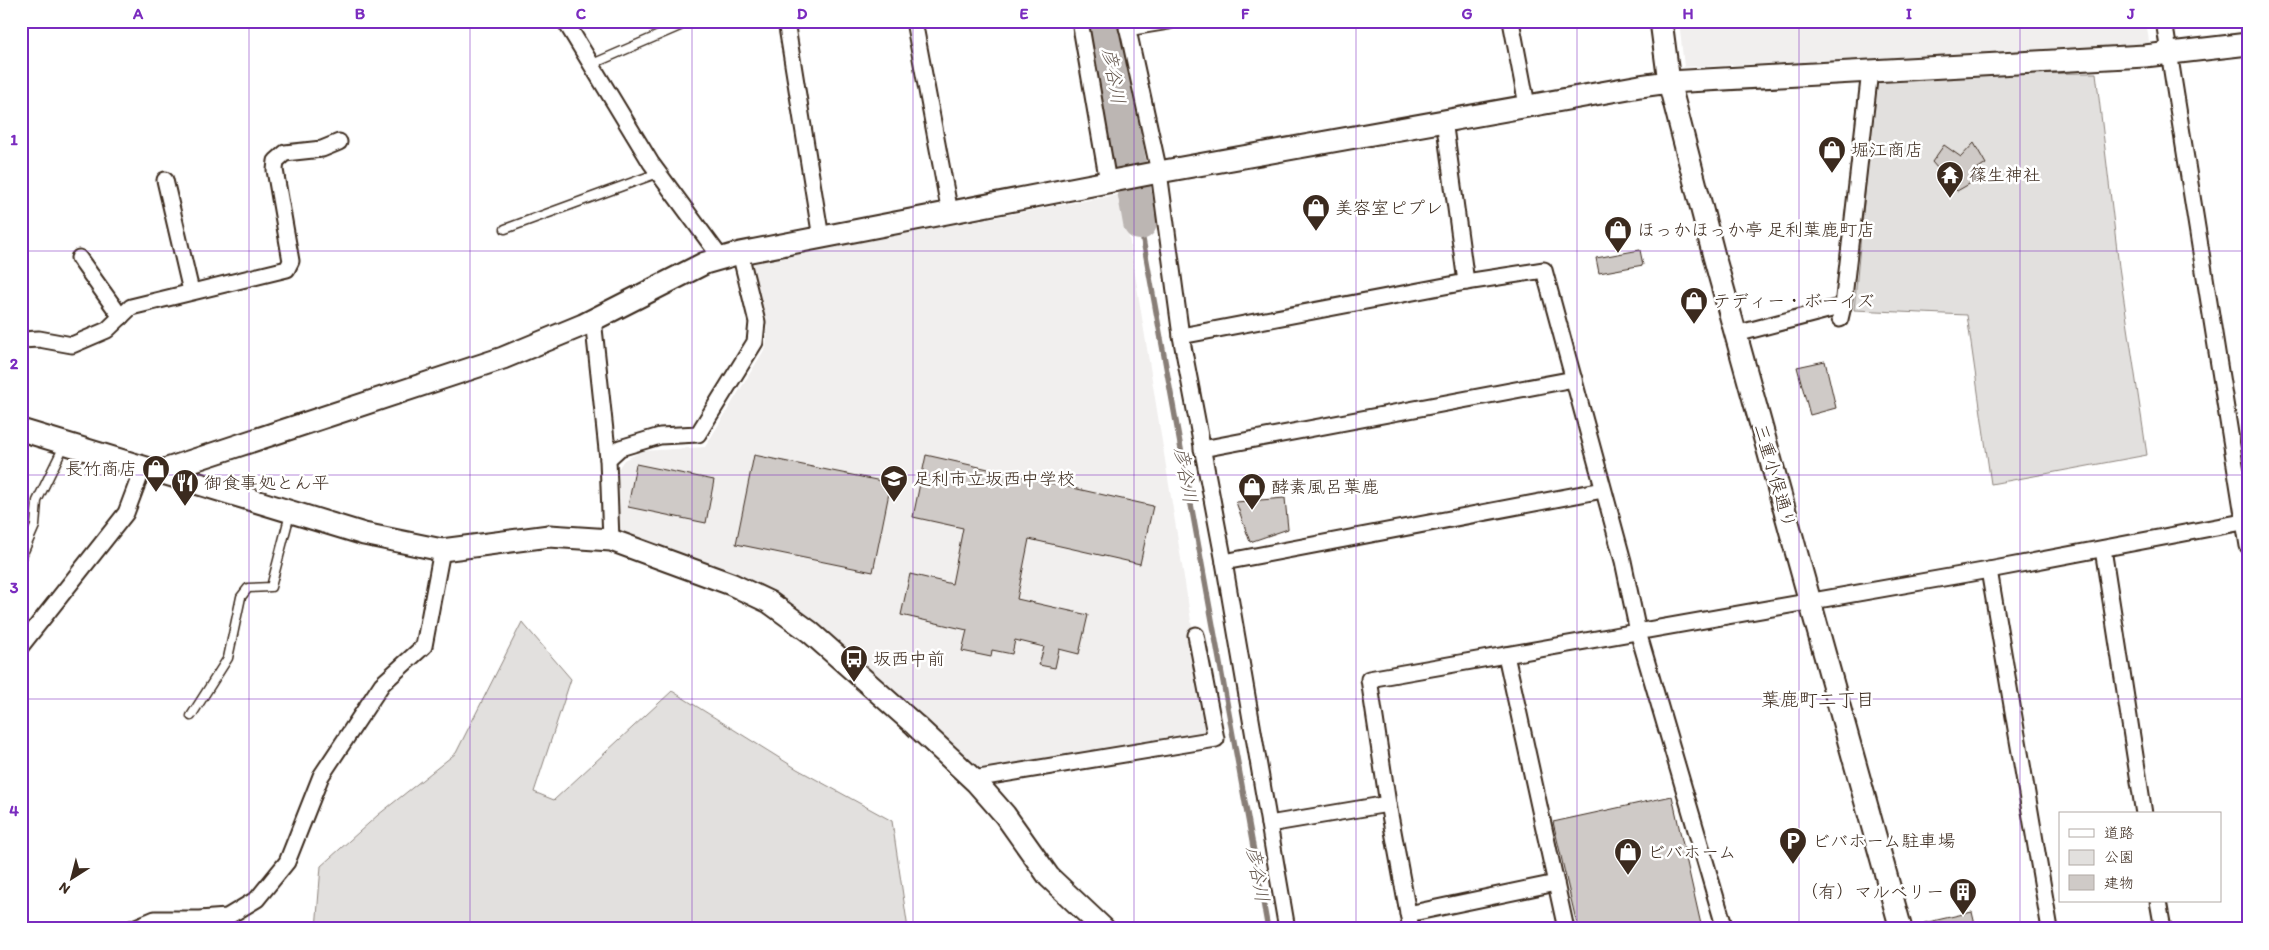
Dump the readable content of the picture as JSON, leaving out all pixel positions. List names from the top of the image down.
{
  "streets": {
    "street": ["三重小俣通り"]
  },
  "districts": ["葉鹿町二丁目"],
  "water": ["彦谷川"],
  "places": {
    "shop": [
      "堀江商店",
      "美容室ピプレ",
      "ほっかほっか亭 足利葉鹿町店",
      "テディー・ボーイズ",
      "長竹商店",
      "酵素風呂葉鹿",
      "ビバホーム"
    ],
    "temple": ["篠生神社"],
    "school or university": ["足利市立坂西中学校"],
    "restaurant": ["御食事処とん平"],
    "bus stop": ["坂西中前"],
    "parking": ["ビバホーム駐車場"],
    "building": ["（有）マルベリー"]
  },
  "legend": ["道路", "公園", "建物"],
  "north": "bottom left",
  "grid": {
    "columns": [
      "A",
      "B",
      "C",
      "D",
      "E",
      "F",
      "G",
      "H",
      "I",
      "J"
    ],
    "rows": [
      "1",
      "2",
      "3",
      "4"
    ]
  }
}
